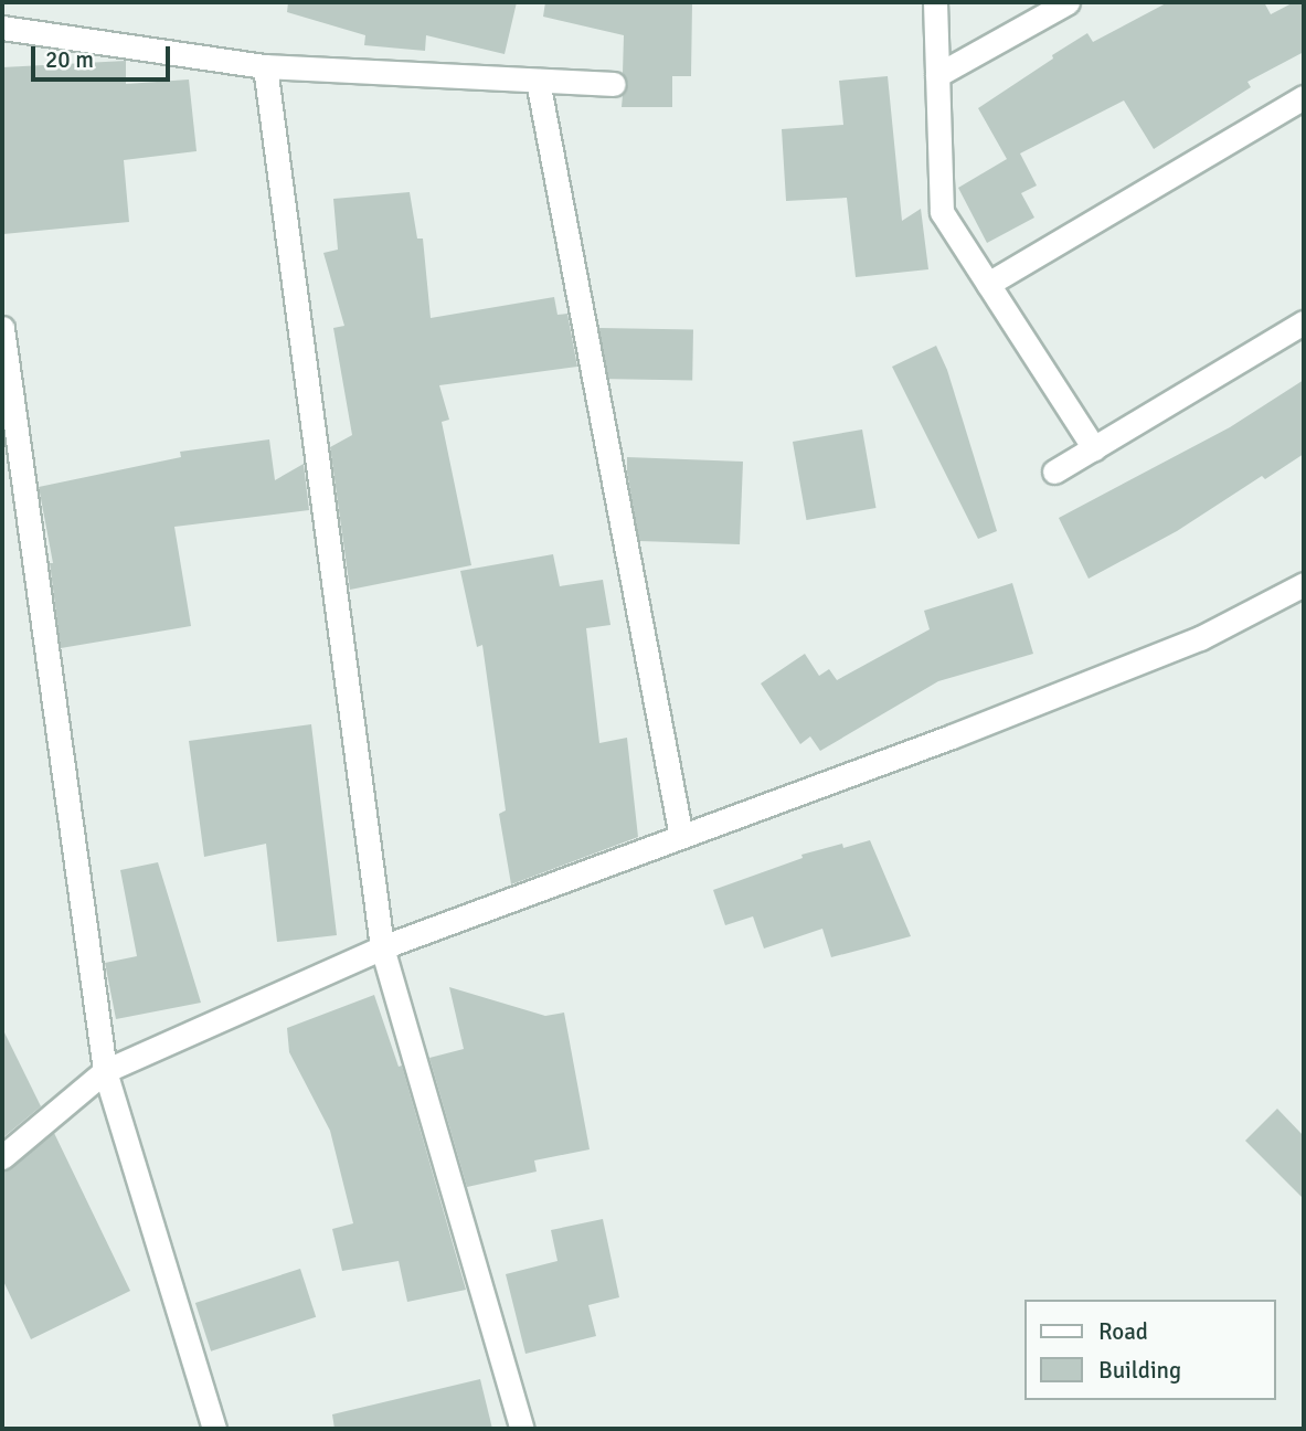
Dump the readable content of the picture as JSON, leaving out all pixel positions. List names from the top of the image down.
{
  "legend": ["Road", "Building"],
  "scale_bar": "20 m"
}
